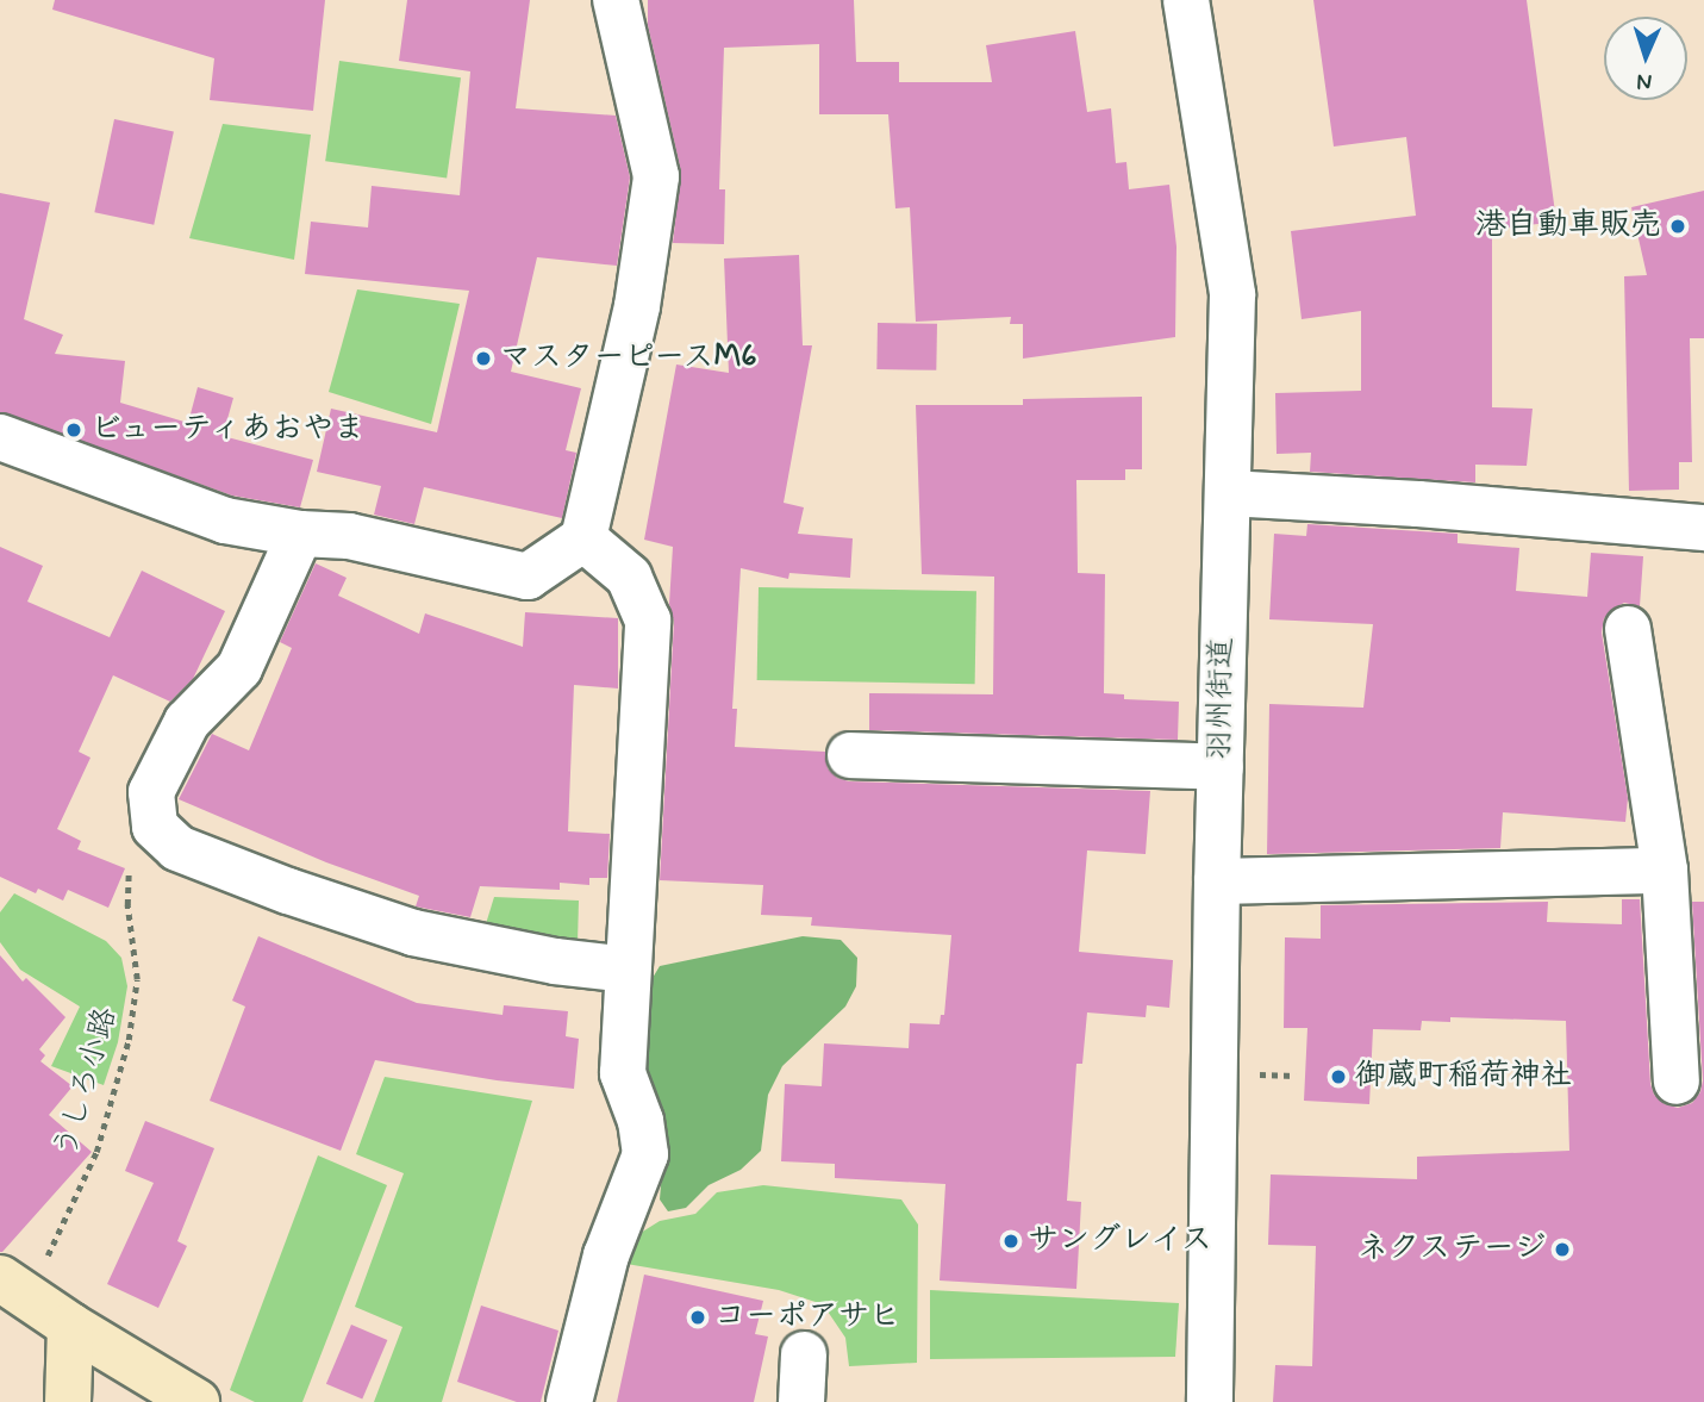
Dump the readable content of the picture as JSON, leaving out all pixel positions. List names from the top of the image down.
{
  "streets": {
    "street": ["羽州街道"],
    "path": ["うしろ小路"]
  },
  "places": [
    "港自動車販売",
    "マスターピースM6",
    "ビューティあおやま",
    "御蔵町稲荷神社",
    "サングレイス",
    "ネクステージ",
    "コーポアサヒ"
  ],
  "north": "bottom"
}
